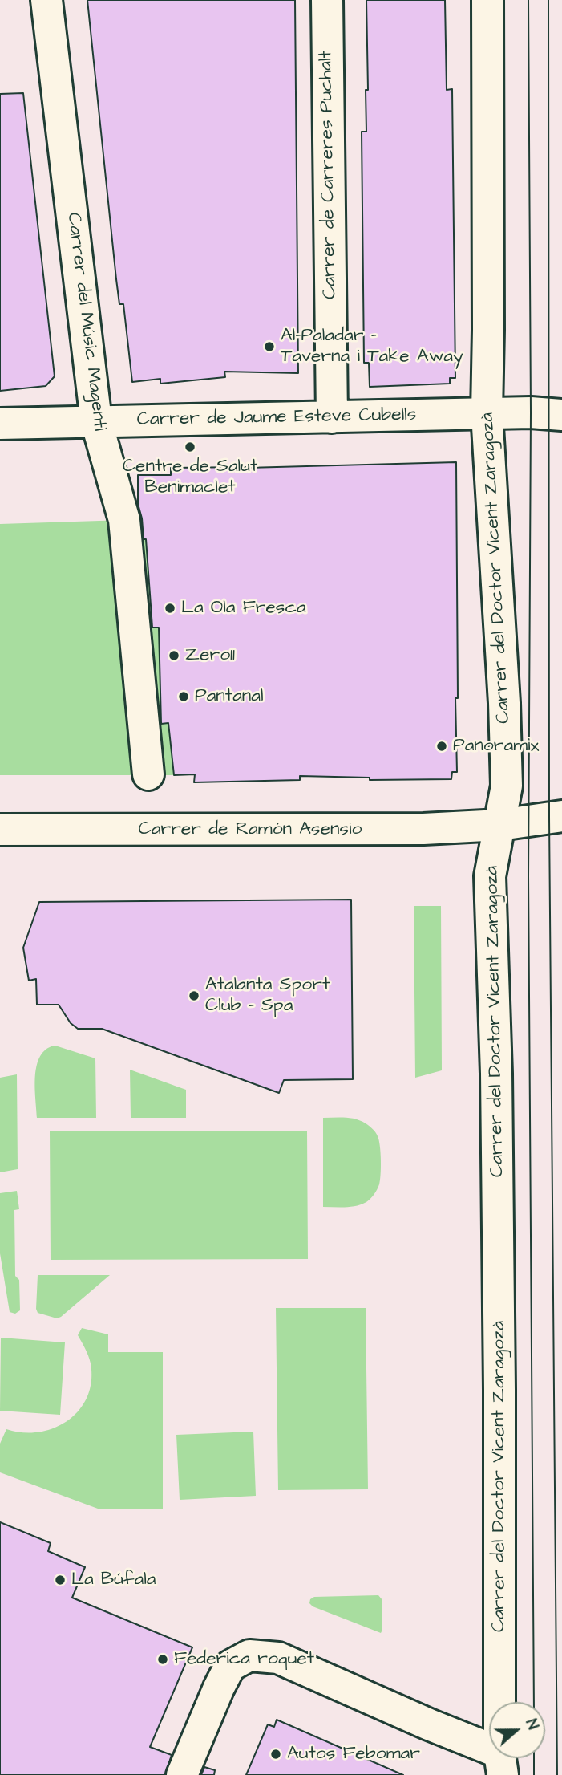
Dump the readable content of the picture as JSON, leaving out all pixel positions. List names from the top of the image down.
{
  "streets": {
    "street": [
      "Carrer de Carreres Puchalt",
      "Carrer del Músic Magenti",
      "Carrer de Jaume Esteve Cubells",
      "Carrer del Doctor Vicent Zaragozà",
      "Carrer de Ramón Asensio"
    ]
  },
  "crossings": [
    ["Carrer de Carreres Puchalt", "Carrer de Jaume Esteve Cubells"],
    ["Carrer del Músic Magenti", "Carrer de Jaume Esteve Cubells"],
    ["Carrer de Jaume Esteve Cubells", "Carrer del Doctor Vicent Zaragozà"],
    ["Carrer del Doctor Vicent Zaragozà", "Carrer de Ramón Asensio"]
  ],
  "places": [
    "Al-Paladar - Taverna i Take Away",
    "Centre de Salut Benimaclet",
    "La Ola Fresca",
    "Zero11",
    "Pantanal",
    "Panoramix",
    "Atalanta Sport Club - Spa",
    "La Búfala",
    "Federica roquet",
    "Autos Febomar"
  ],
  "north": "right"
}
